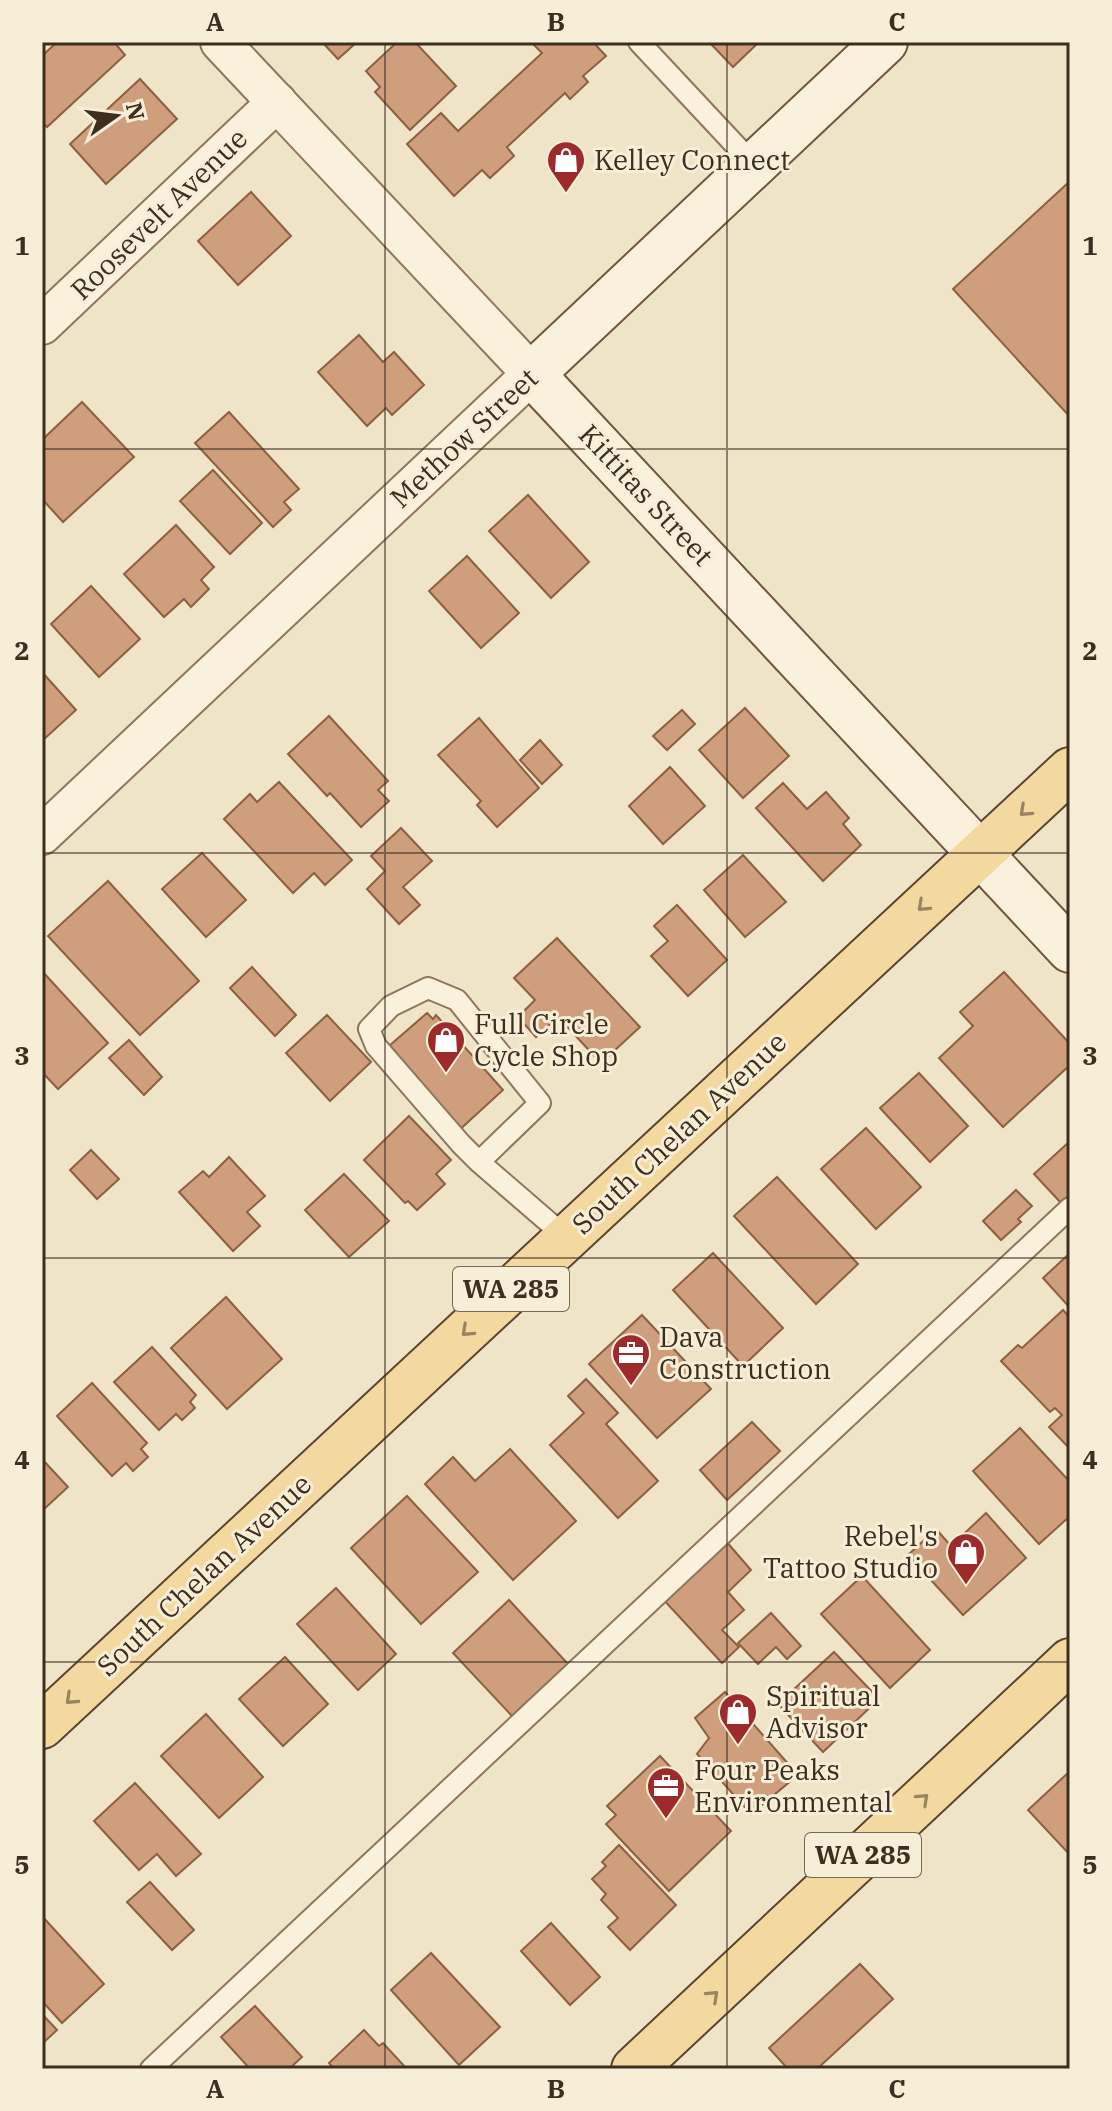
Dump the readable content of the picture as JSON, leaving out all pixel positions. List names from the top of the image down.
{
  "streets": {
    "main road": ["South Chelan Avenue", "WA 285"],
    "street": ["Roosevelt Avenue", "Methow Street", "Kittitas Street"]
  },
  "crossings": [
    ["Roosevelt Avenue", "Kittitas Street"],
    ["Methow Street", "Kittitas Street"],
    ["Kittitas Street", "South Chelan Avenue"]
  ],
  "one_way": ["South Chelan Avenue"],
  "places": {
    "shop": [
      "Kelley Connect",
      "Full Circle Cycle Shop",
      "Rebel's Tattoo Studio",
      "Spiritual Advisor"
    ],
    "office": ["Dava Construction", "Four Peaks Environmental"]
  },
  "north": "right",
  "grid": {
    "columns": ["A", "B", "C"],
    "rows": [
      "1",
      "2",
      "3",
      "4",
      "5"
    ]
  }
}
